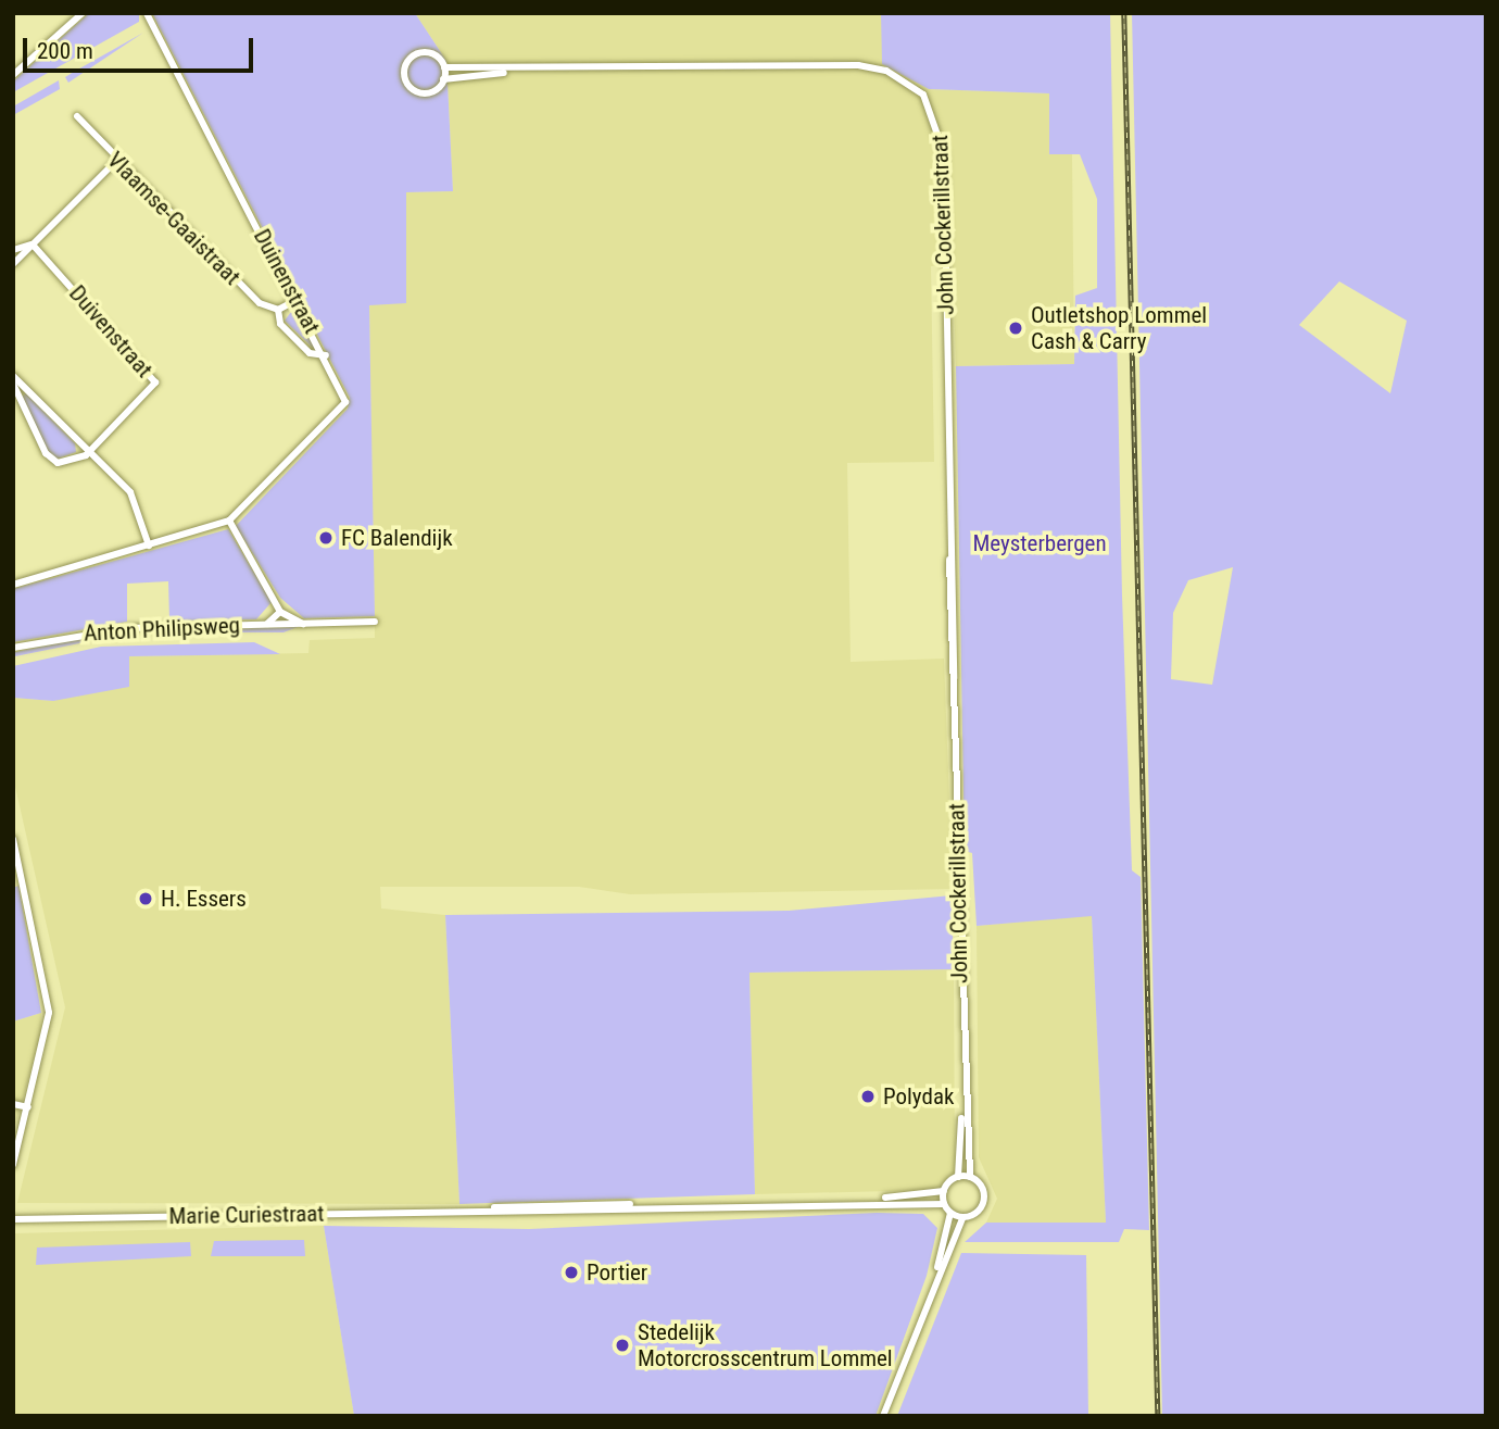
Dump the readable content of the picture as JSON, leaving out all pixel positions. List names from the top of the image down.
{
  "streets": {
    "street": [
      "Vlaamse-Gaaistraat",
      "John Cockerillstraat",
      "Duinenstraat",
      "Duivenstraat",
      "Anton Philipsweg",
      "Marie Curiestraat"
    ]
  },
  "crossings": [
    ["Vlaamse-Gaaistraat", "Duinenstraat"]
  ],
  "parks": ["Meysterbergen"],
  "places": [
    "Outletshop Lommel Cash & Carry",
    "FC Balendijk",
    "H. Essers",
    "Polydak",
    "Portier",
    "Stedelijk Motorcrosscentrum Lommel"
  ],
  "scale_bar": "200 m"
}
